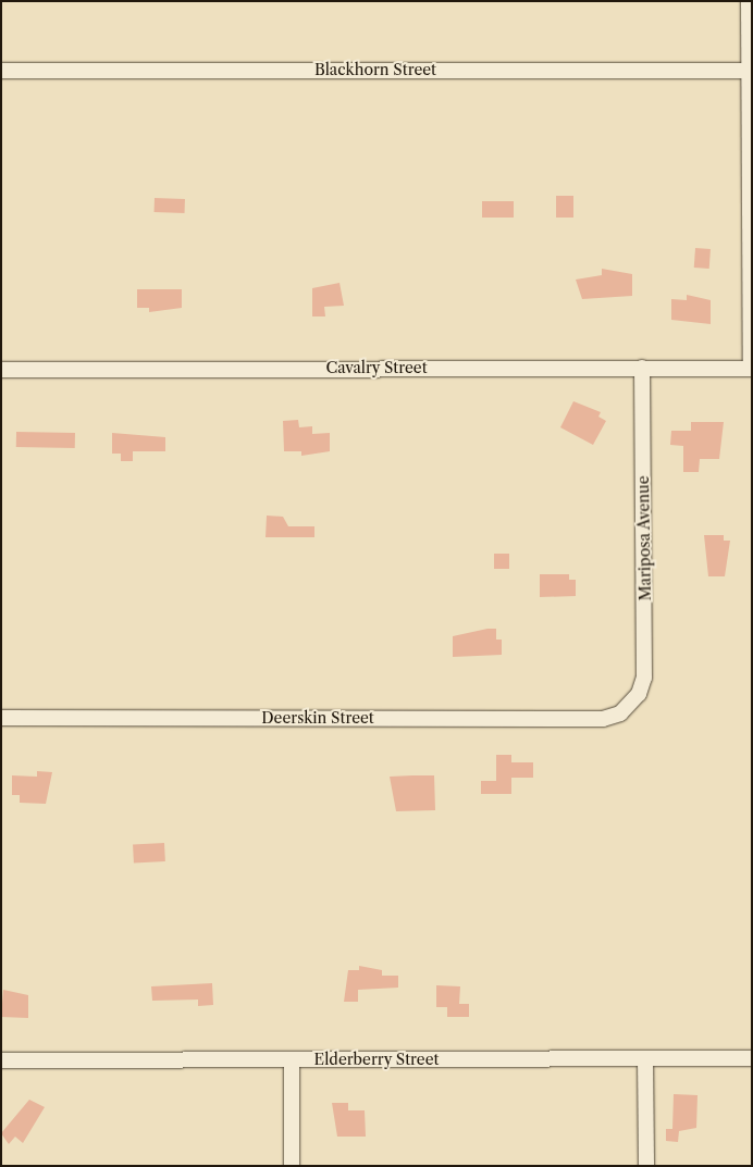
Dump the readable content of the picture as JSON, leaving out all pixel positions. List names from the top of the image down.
{
  "streets": {
    "street": [
      "Blackhorn Street",
      "Cavalry Street",
      "Mariposa Avenue",
      "Deerskin Street",
      "Elderberry Street"
    ]
  },
  "crossings": [
    ["Cavalry Street", "Mariposa Avenue"],
    ["Mariposa Avenue", "Deerskin Street"]
  ]
}
